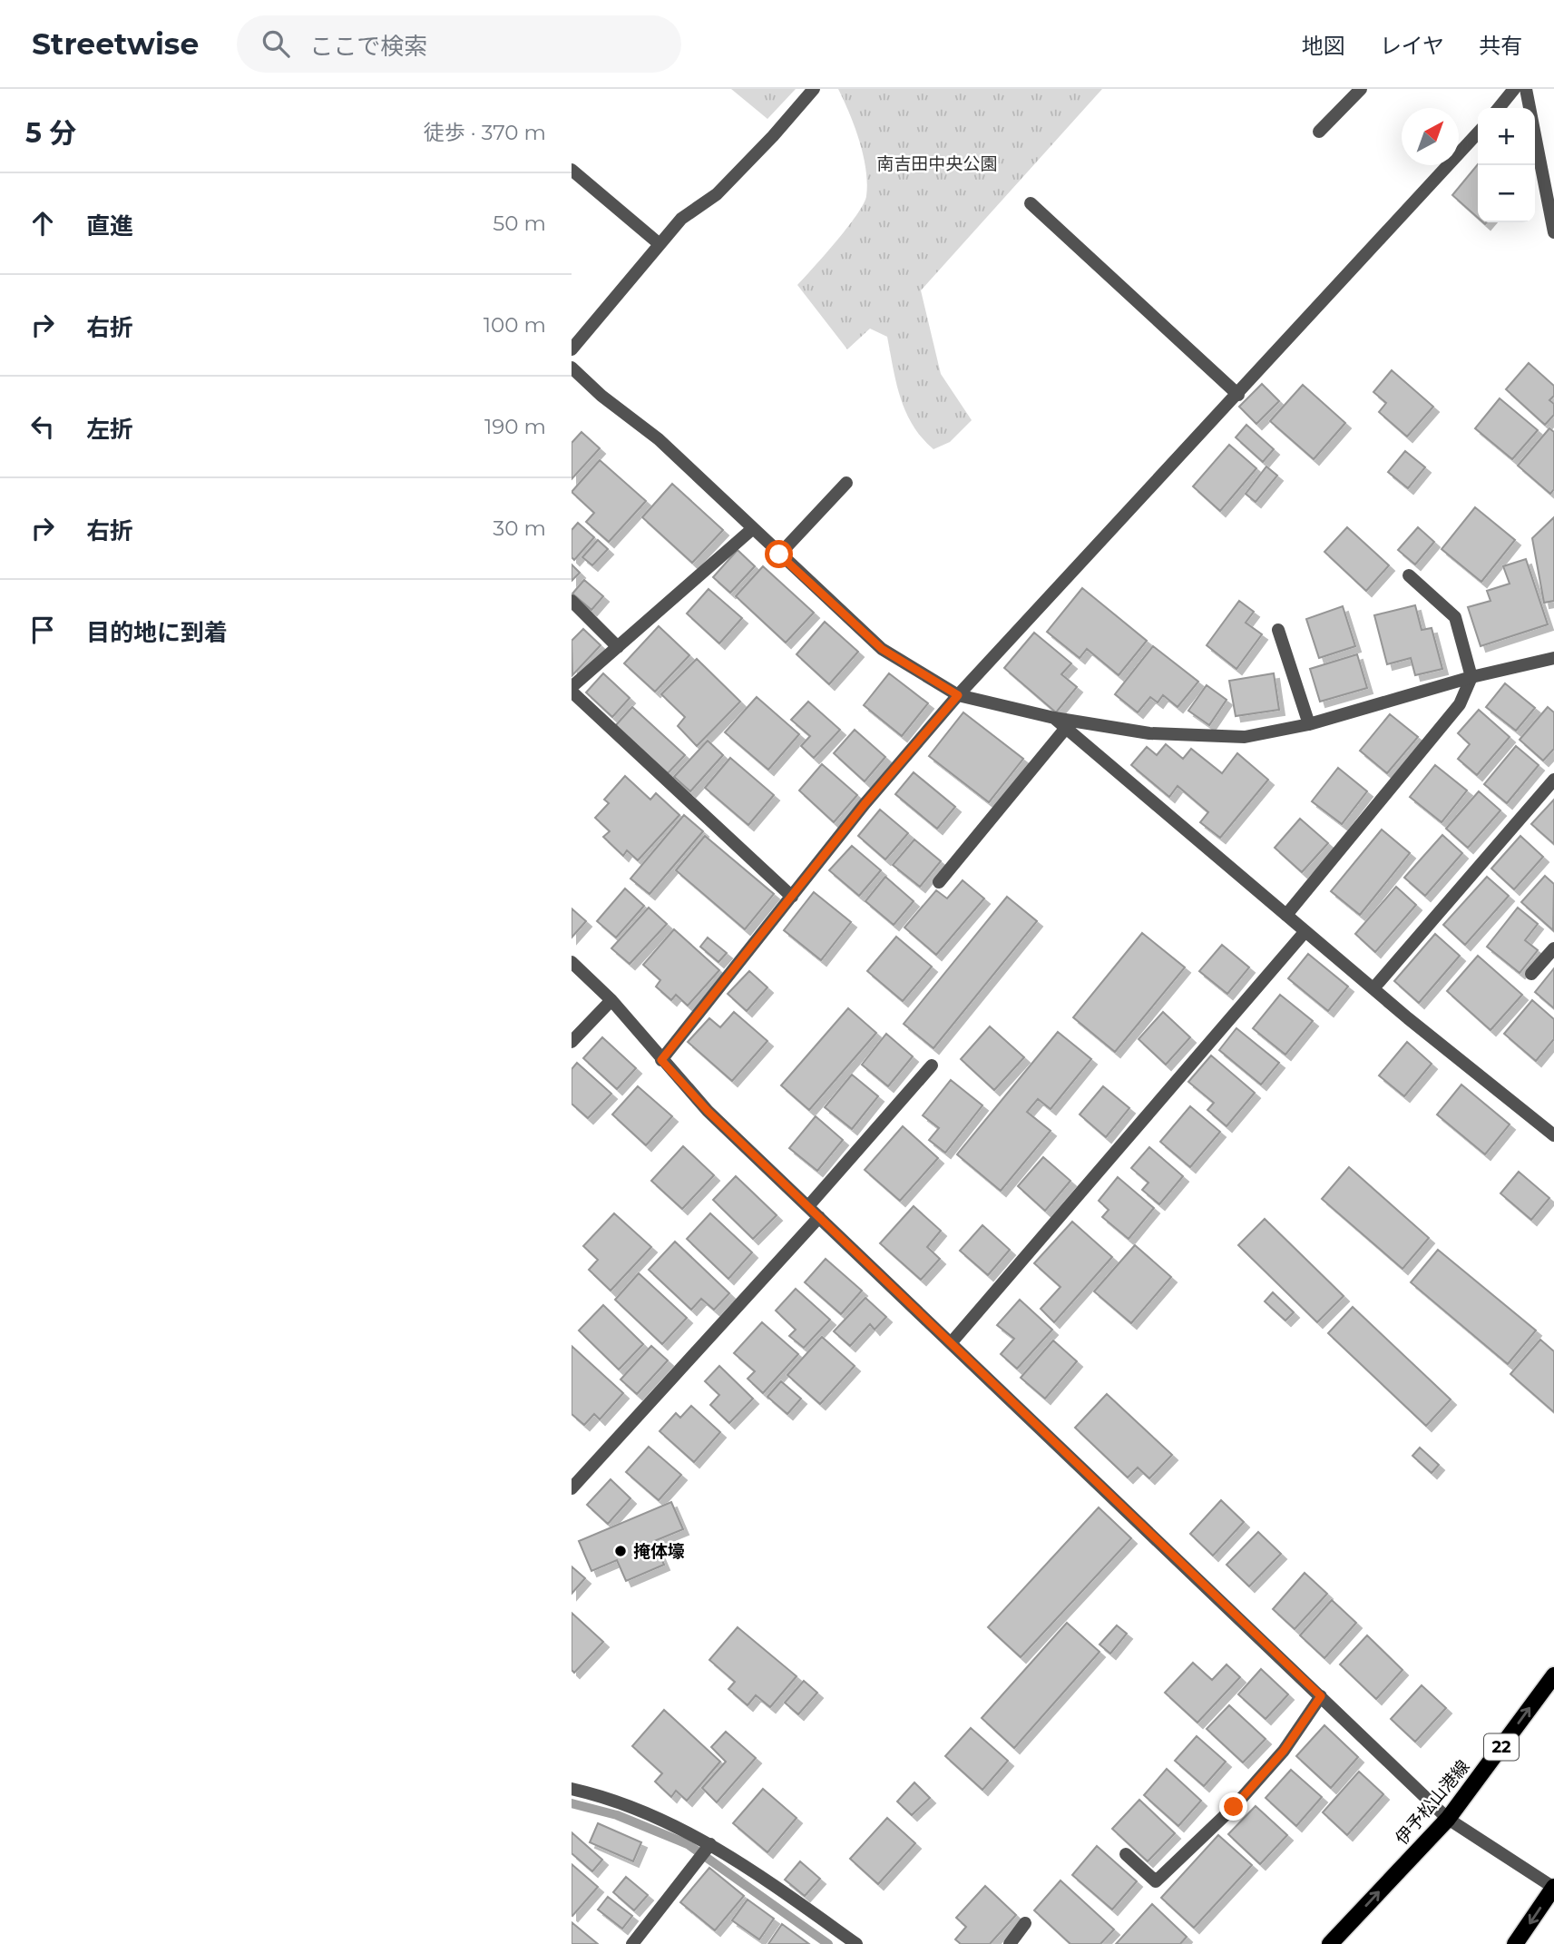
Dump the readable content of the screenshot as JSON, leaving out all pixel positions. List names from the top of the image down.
{
  "streets": {
    "main road": ["22", "伊予松山港線"]
  },
  "one_way": ["伊予松山港線"],
  "parks": ["南吉田中央公園"],
  "places": ["掩体壕"],
  "north": "top right",
  "page": {
    "header": "Streetwise",
    "search": "ここで検索",
    "nav": ["地図", "レイヤ", "共有"],
    "heading": ["5 分", "徒歩 · 370 m"],
    "map_buttons": ["+", "−"],
    "list": [
      ["直進", "50 m"],
      ["右折", "100 m"],
      ["左折", "190 m"],
      ["右折", "30 m"],
      "目的地に到着"
    ]
  }
}
